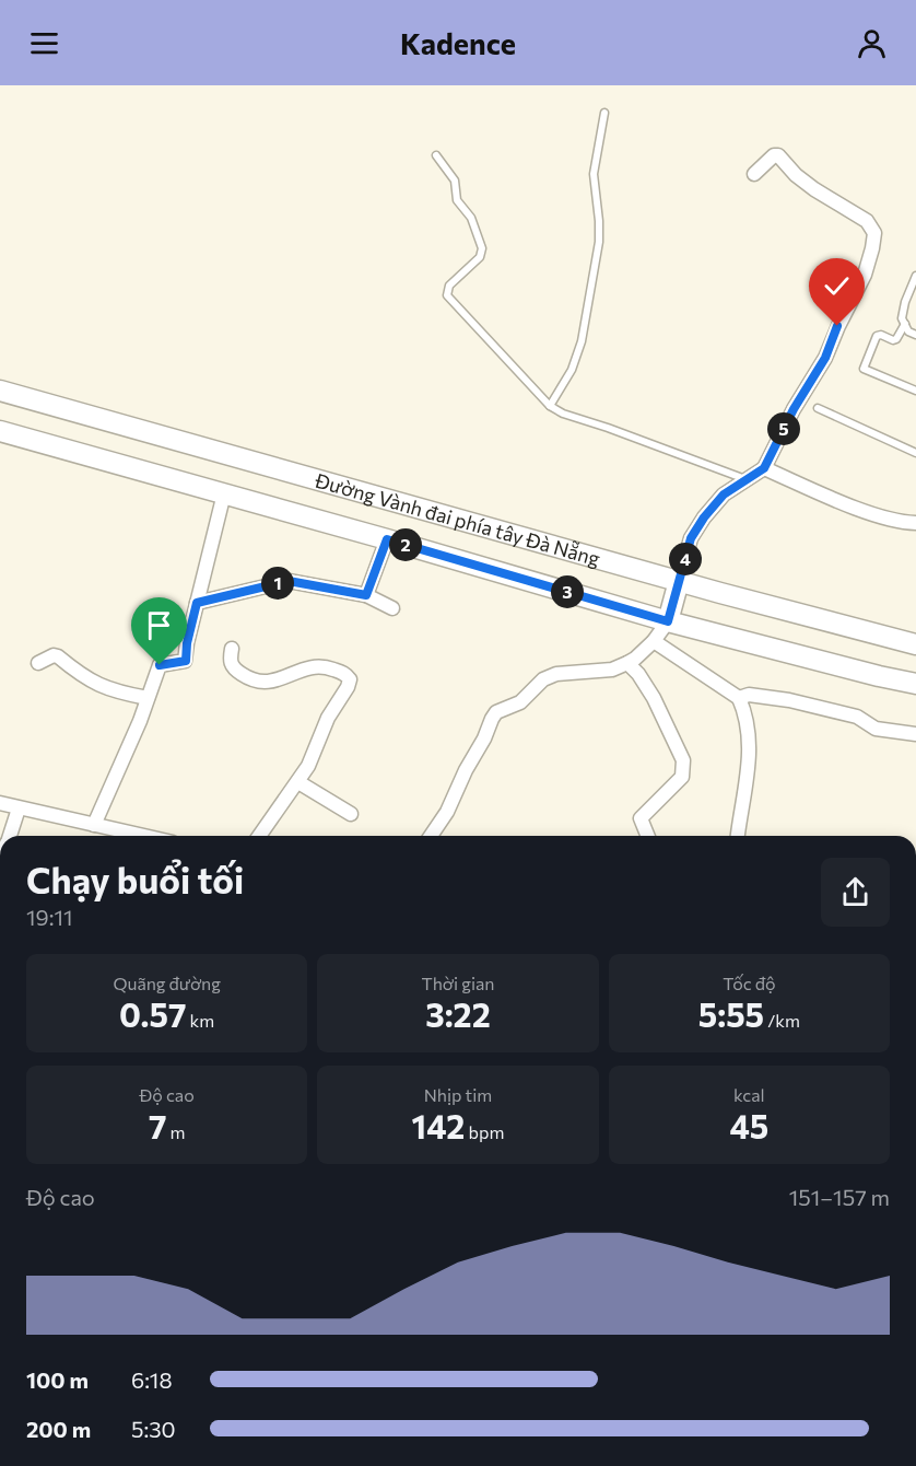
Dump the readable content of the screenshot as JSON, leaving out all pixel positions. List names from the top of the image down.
{
  "streets": {
    "main road": ["Đường Vành đai phía tây Đà Nẵng"]
  },
  "page": {
    "header": "Kadence",
    "pins": [
      "5",
      "2",
      "4",
      "1",
      "3"
    ],
    "heading": ["Chạy buổi tối", "19:11"],
    "stats": [
      ["Quãng đường", "0.57 km"],
      ["Thời gian", "3:22"],
      ["Tốc độ", "5:55 /km"],
      ["Độ cao", "7 m"],
      ["Nhịp tim", "142 bpm"],
      ["kcal", "45"]
    ],
    "chart": ["Độ cao", "151–157 m"],
    "list": [
      {
        "name": "100 m",
        "note": "6:18"
      },
      {
        "name": "200 m",
        "note": "5:30"
      }
    ]
  }
}
